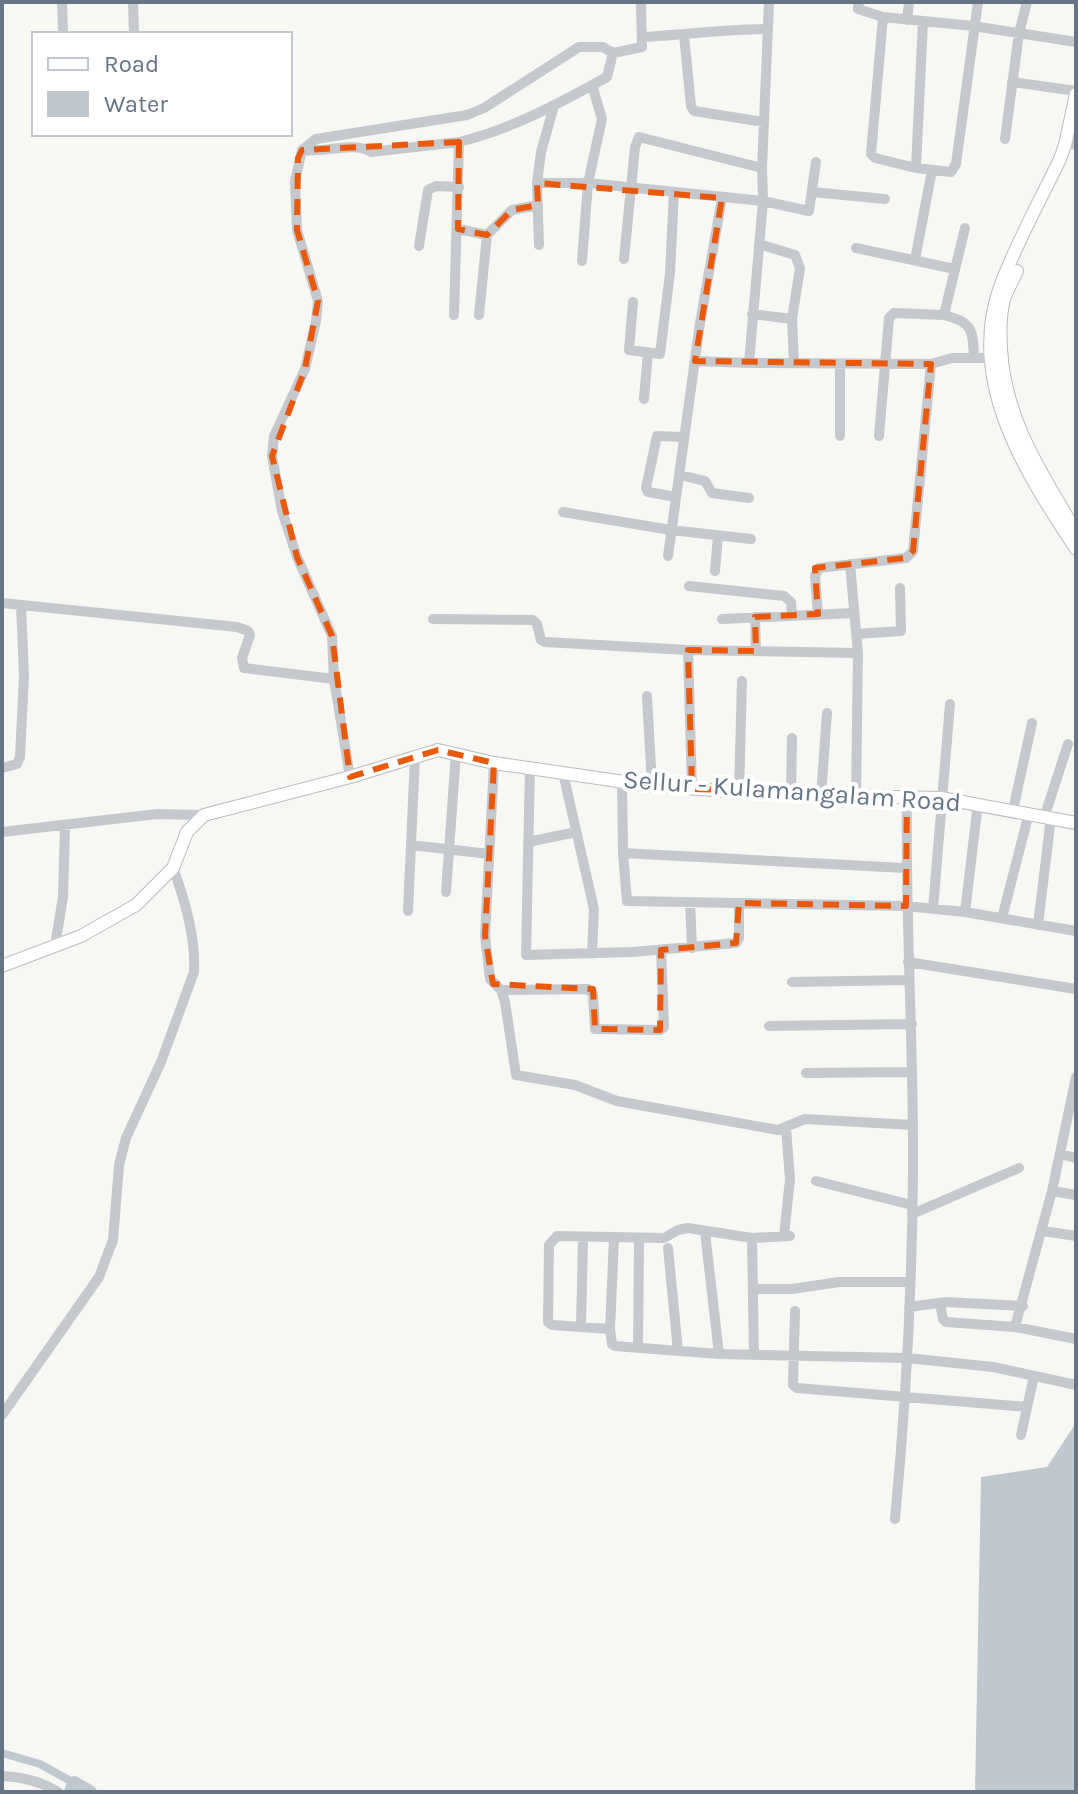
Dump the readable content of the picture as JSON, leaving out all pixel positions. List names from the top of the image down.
{
  "streets": {
    "main road": ["Sellur - Kulamangalam Road"]
  },
  "legend": ["Road", "Water"]
}
